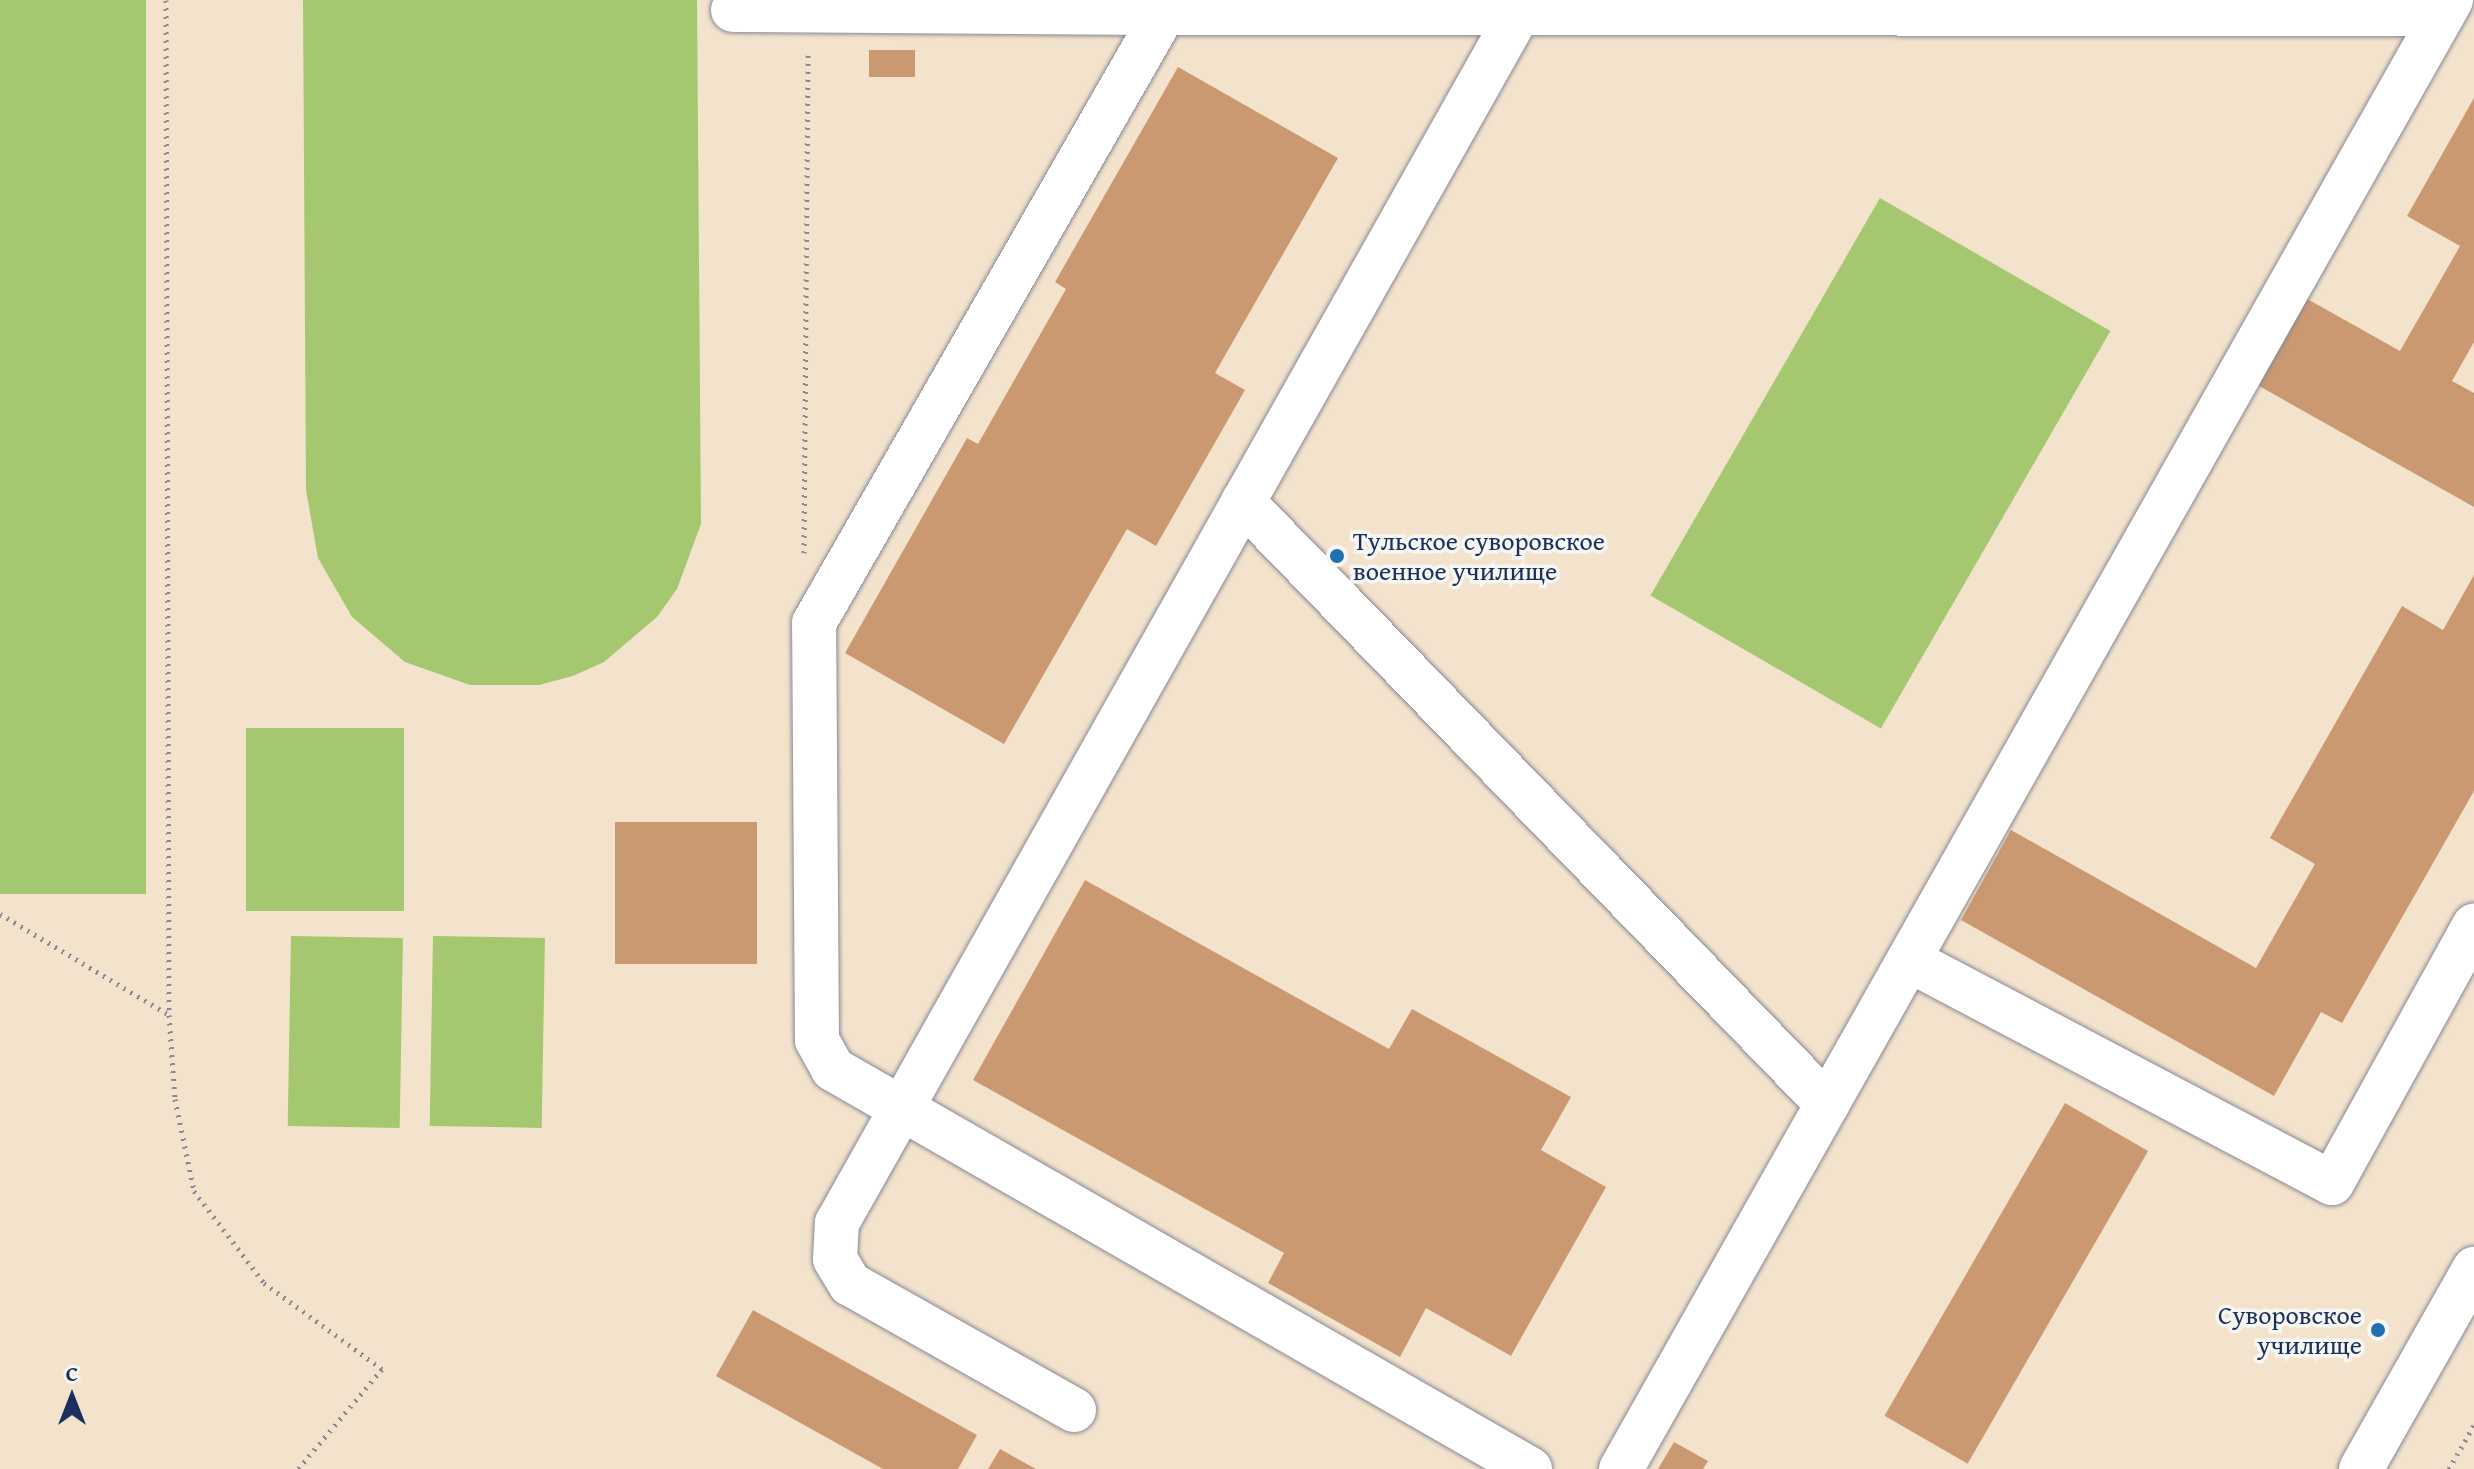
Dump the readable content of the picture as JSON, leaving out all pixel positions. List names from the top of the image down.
{
  "places": ["Тульское суворовское военное училище", "Суворовское училище"],
  "north": "top"
}
